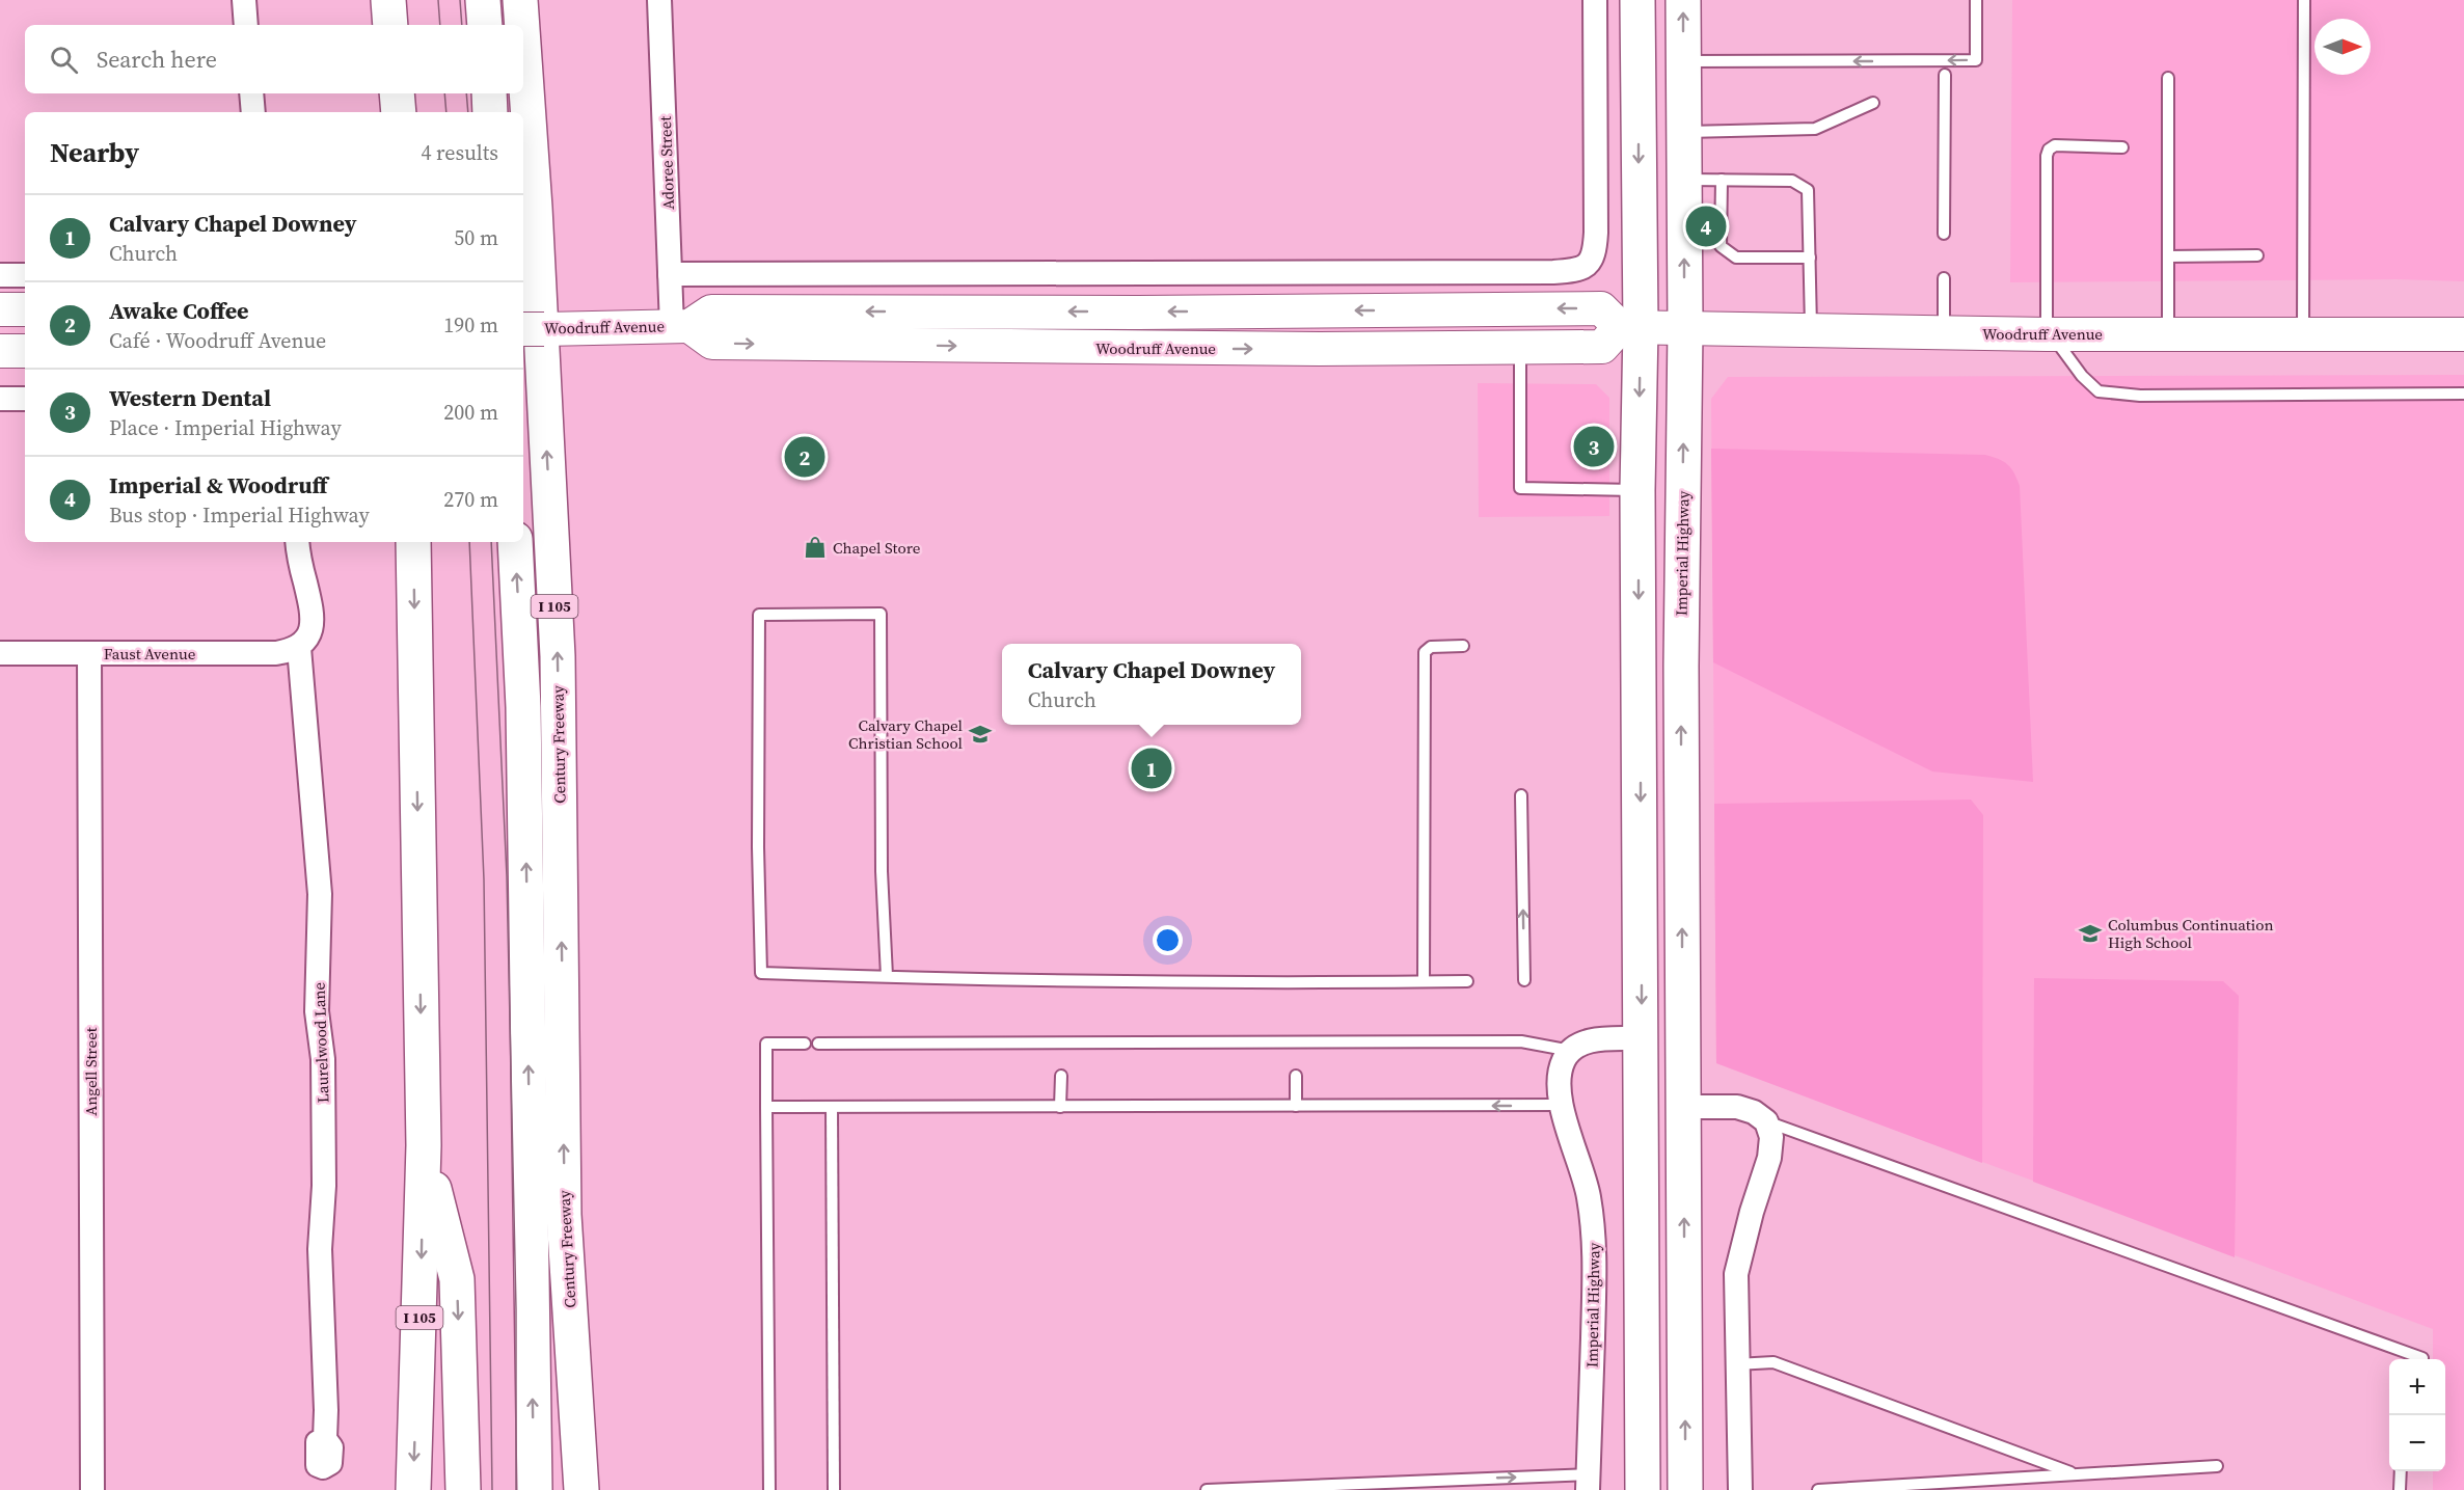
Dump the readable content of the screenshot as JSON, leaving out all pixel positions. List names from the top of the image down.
{
  "streets": {
    "main road": [
      "Woodruff Avenue",
      "Imperial Highway",
      "I 105",
      "Century Freeway"
    ],
    "street": [
      "Adoree Street",
      "Faust Avenue",
      "Laurelwood Lane",
      "Angell Street"
    ]
  },
  "crossings": [
    ["Adoree Street", "Woodruff Avenue"],
    ["Woodruff Avenue", "Imperial Highway"],
    ["Faust Avenue", "Laurelwood Lane"],
    ["Faust Avenue", "Angell Street"]
  ],
  "places": {
    "shop": ["Chapel Store"],
    "school or university": ["Calvary Chapel Christian School", "Columbus Continuation High School"]
  },
  "north": "right",
  "page": {
    "search": "Search here",
    "heading": ["Nearby", "4 results"],
    "list": [
      {
        "mark": "1",
        "name": "Calvary Chapel Downey",
        "note": "Church",
        "value": "50 m"
      },
      {
        "mark": "2",
        "name": "Awake Coffee",
        "note": "Café · Woodruff Avenue",
        "value": "190 m"
      },
      {
        "mark": "3",
        "name": "Western Dental",
        "note": "Place · Imperial Highway",
        "value": "200 m"
      },
      {
        "mark": "4",
        "name": "Imperial & Woodruff",
        "note": "Bus stop · Imperial Highway",
        "value": "270 m"
      }
    ],
    "pins": [
      "4",
      "3",
      "2",
      "1"
    ],
    "popup": ["Calvary Chapel Downey", "Church"],
    "map_buttons": ["+", "−"]
  }
}
